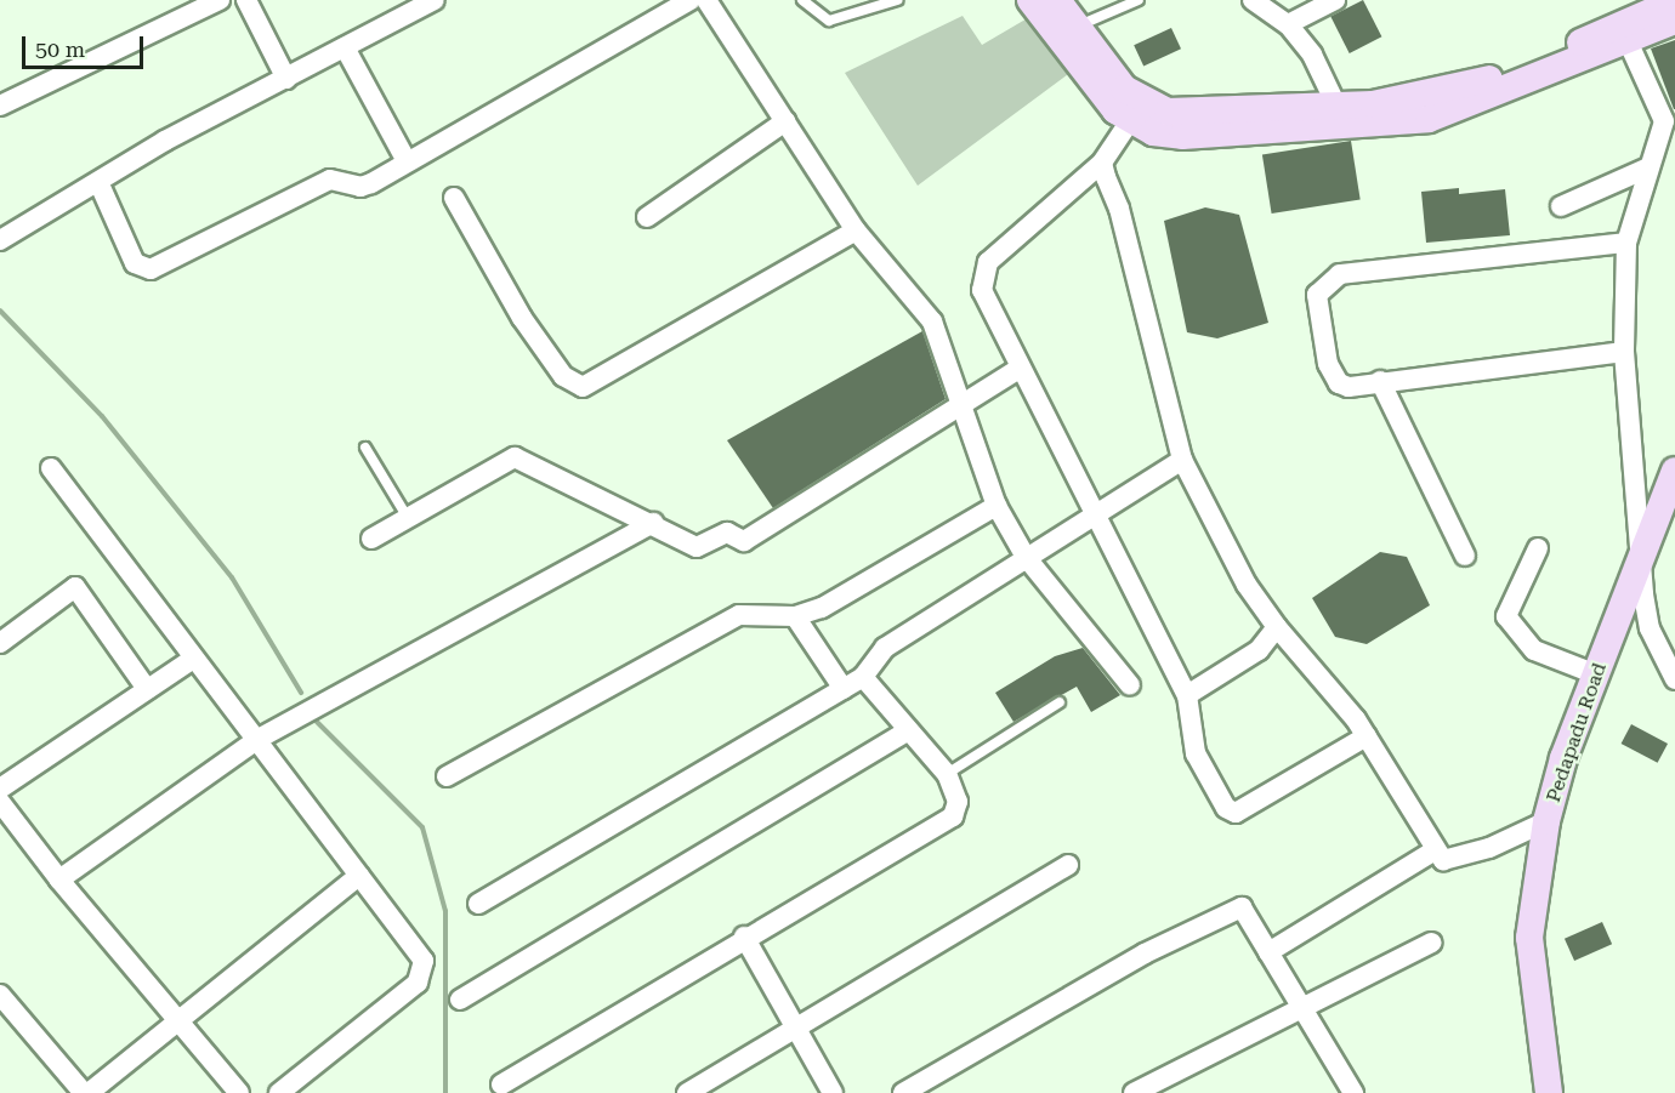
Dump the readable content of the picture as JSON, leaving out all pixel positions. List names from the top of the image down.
{
  "streets": {
    "main road": ["Pedapadu Road"]
  },
  "scale_bar": "50 m"
}
